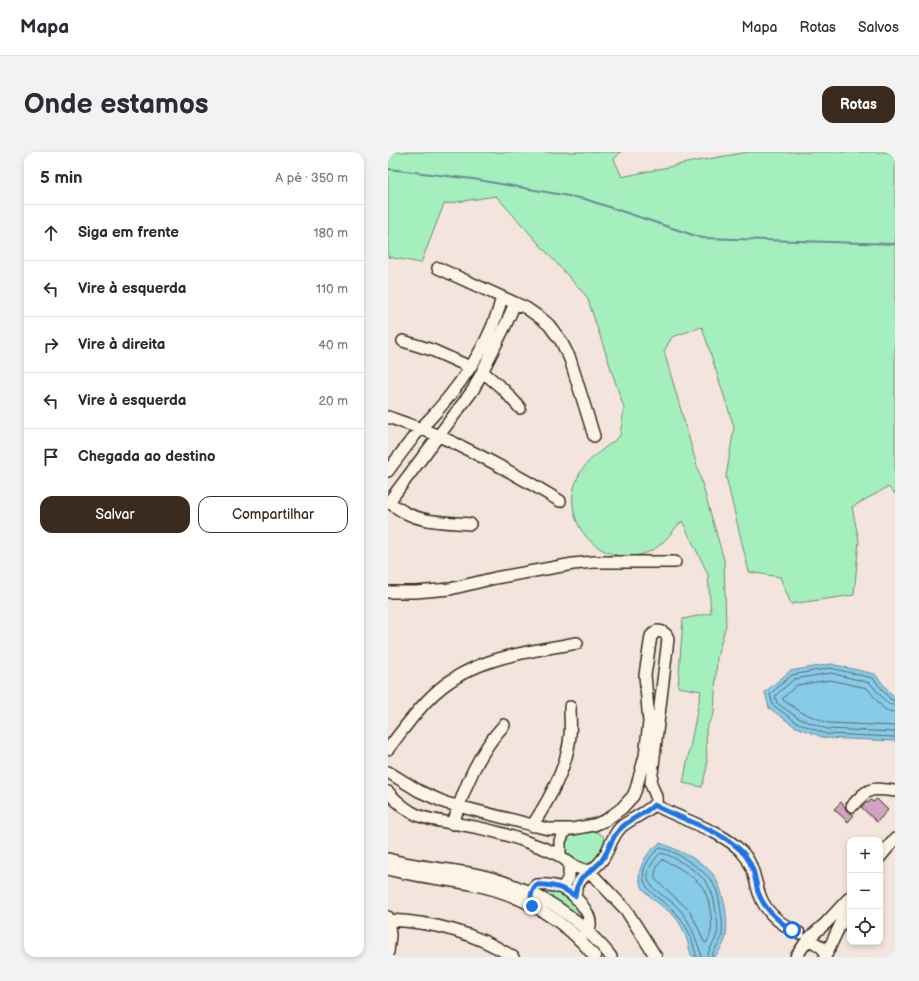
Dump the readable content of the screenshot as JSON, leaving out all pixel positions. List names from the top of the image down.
{
  "page": {
    "header": "Mapa",
    "nav": ["Mapa", "Rotas", "Salvos"],
    "buttons": [
      "Rotas",
      ["Salvar", "Compartilhar"]
    ],
    "title": "Onde estamos",
    "heading": ["5 min", "A pé · 350 m"],
    "list": [
      ["Siga em frente", "180 m"],
      ["Vire à esquerda", "110 m"],
      ["Vire à direita", "40 m"],
      ["Vire à esquerda", "20 m"],
      "Chegada ao destino"
    ],
    "map_buttons": ["+", "−"]
  }
}
